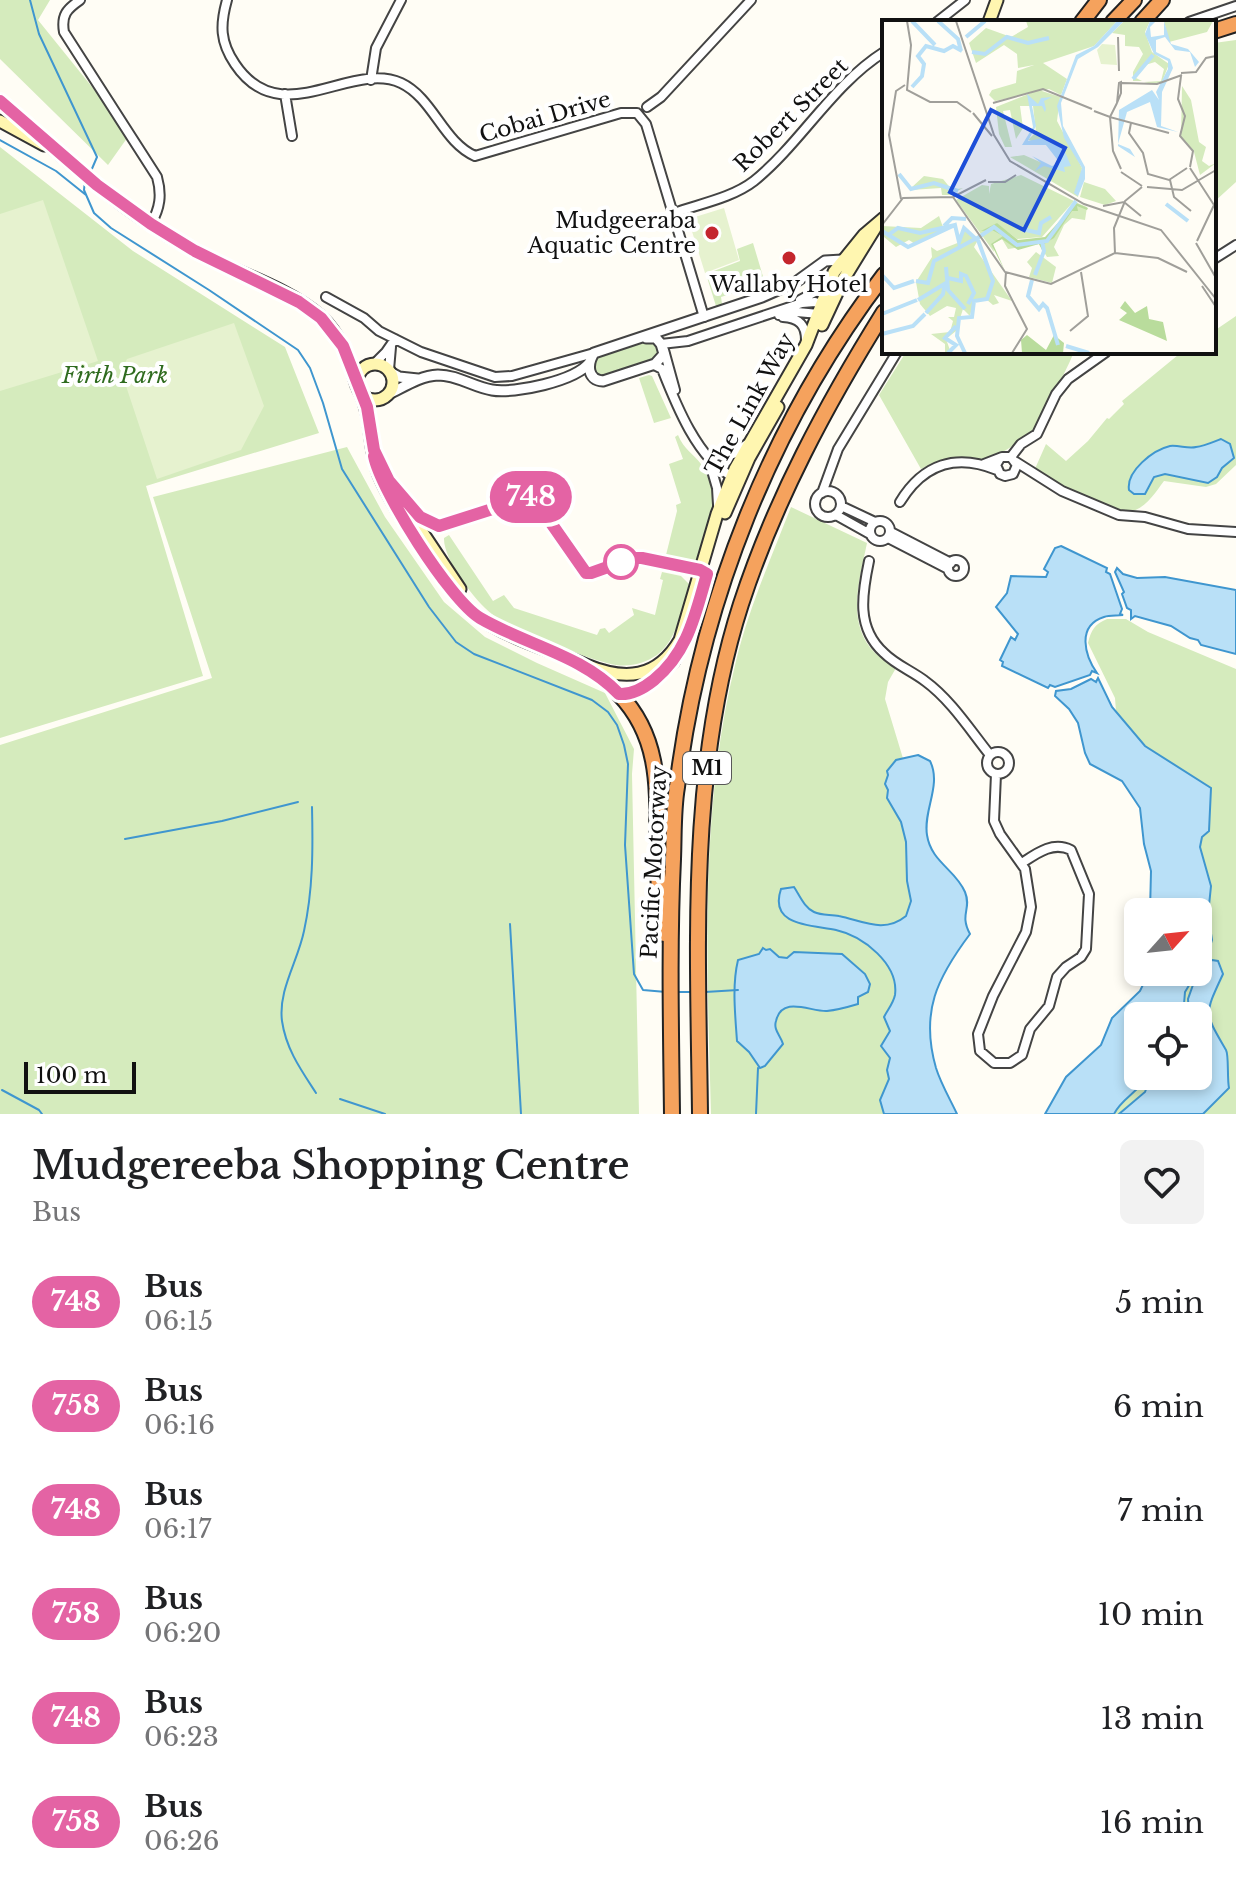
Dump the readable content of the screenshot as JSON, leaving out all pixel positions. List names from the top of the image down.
{
  "streets": {
    "highway": ["M1", "Pacific Motorway"],
    "main road": ["The Link Way"],
    "street": ["Robert Street", "Cobai Drive"]
  },
  "crossings": [
    ["Robert Street", "Cobai Drive"]
  ],
  "parks": ["Firth Park"],
  "places": ["Mudgeeraba Aquatic Centre", "Wallaby Hotel"],
  "lines": ["bus line 748"],
  "scale_bar": "100 m",
  "north": "top right",
  "page": {
    "on_map": "748",
    "scale": "100 m",
    "heading": ["Mudgereeba Shopping Centre", "Bus"],
    "list": [
      {
        "mark": "748",
        "name": "Bus",
        "note": "06:15",
        "value": "5 min"
      },
      {
        "mark": "758",
        "name": "Bus",
        "note": "06:16",
        "value": "6 min"
      },
      {
        "mark": "748",
        "name": "Bus",
        "note": "06:17",
        "value": "7 min"
      },
      {
        "mark": "758",
        "name": "Bus",
        "note": "06:20",
        "value": "10 min"
      },
      {
        "mark": "748",
        "name": "Bus",
        "note": "06:23",
        "value": "13 min"
      },
      {
        "mark": "758",
        "name": "Bus",
        "note": "06:26",
        "value": "16 min"
      }
    ]
  }
}
